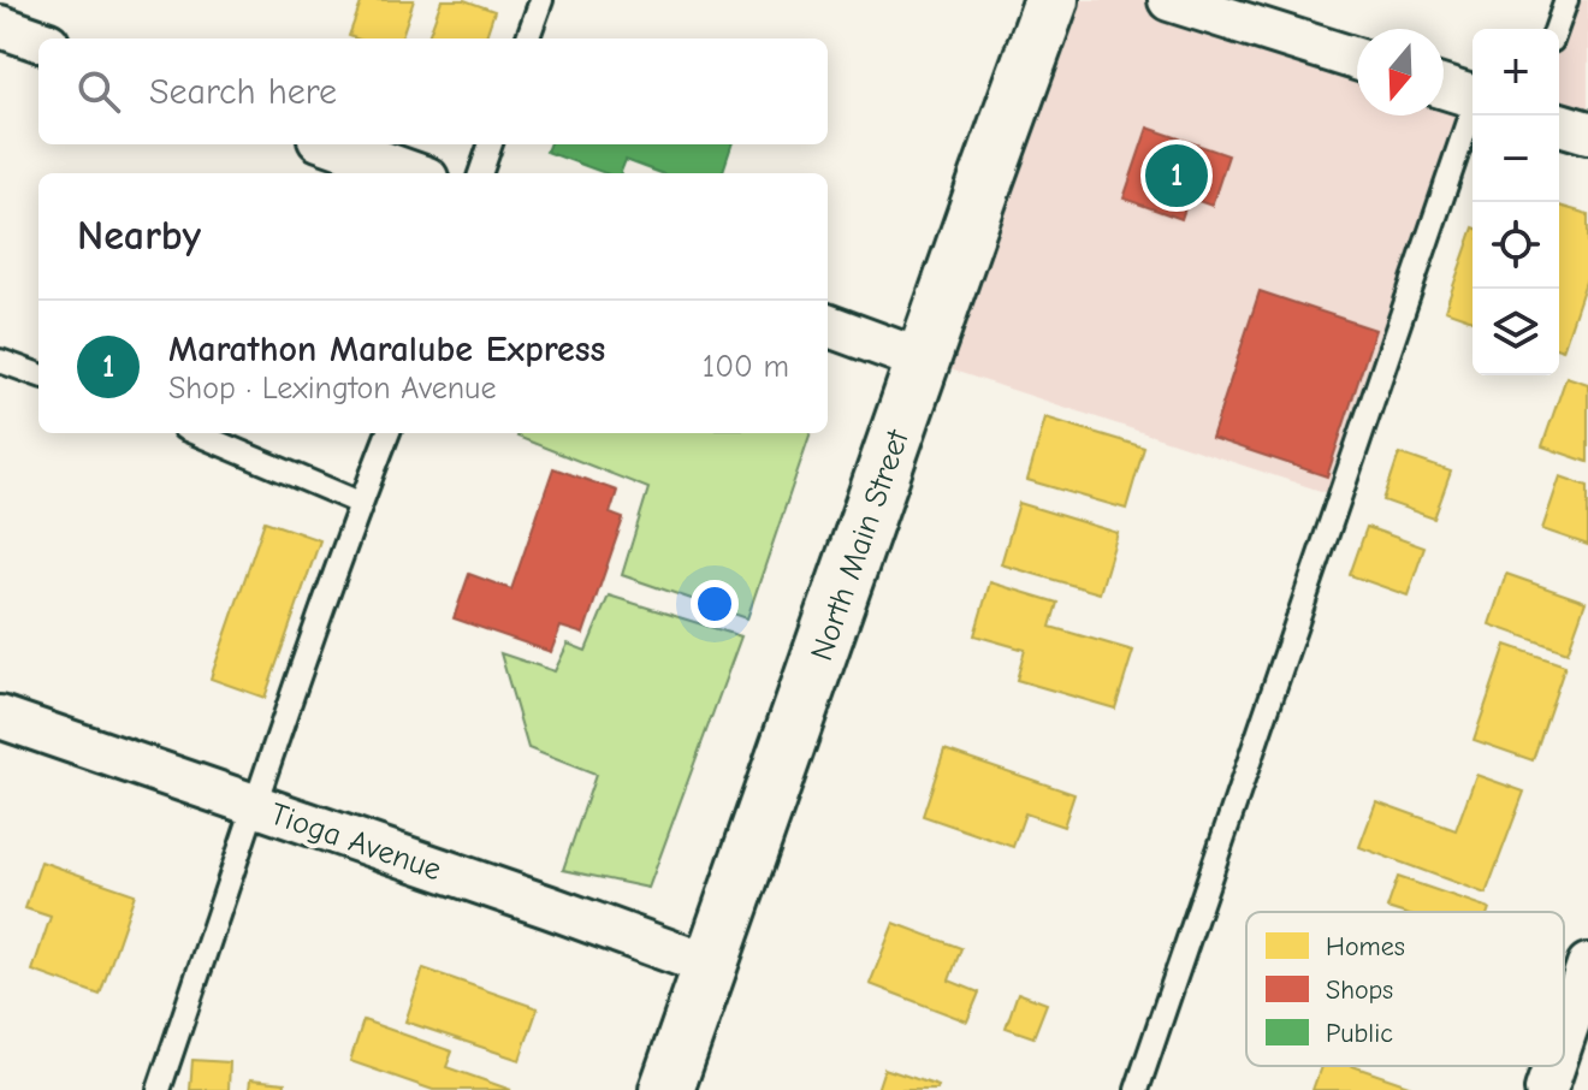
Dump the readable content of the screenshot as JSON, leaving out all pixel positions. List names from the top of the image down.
{
  "streets": {
    "main road": ["North Main Street"],
    "street": ["Tioga Avenue"]
  },
  "crossings": [
    ["North Main Street", "Tioga Avenue"]
  ],
  "legend": ["Homes", "Shops", "Public"],
  "north": "bottom",
  "page": {
    "map_buttons": ["+", "−"],
    "search": "Search here",
    "pins": "1",
    "heading": "Nearby",
    "list": [
      {
        "mark": "1",
        "name": "Marathon Maralube Express",
        "note": "Shop · Lexington Avenue",
        "value": "100 m"
      }
    ]
  }
}
